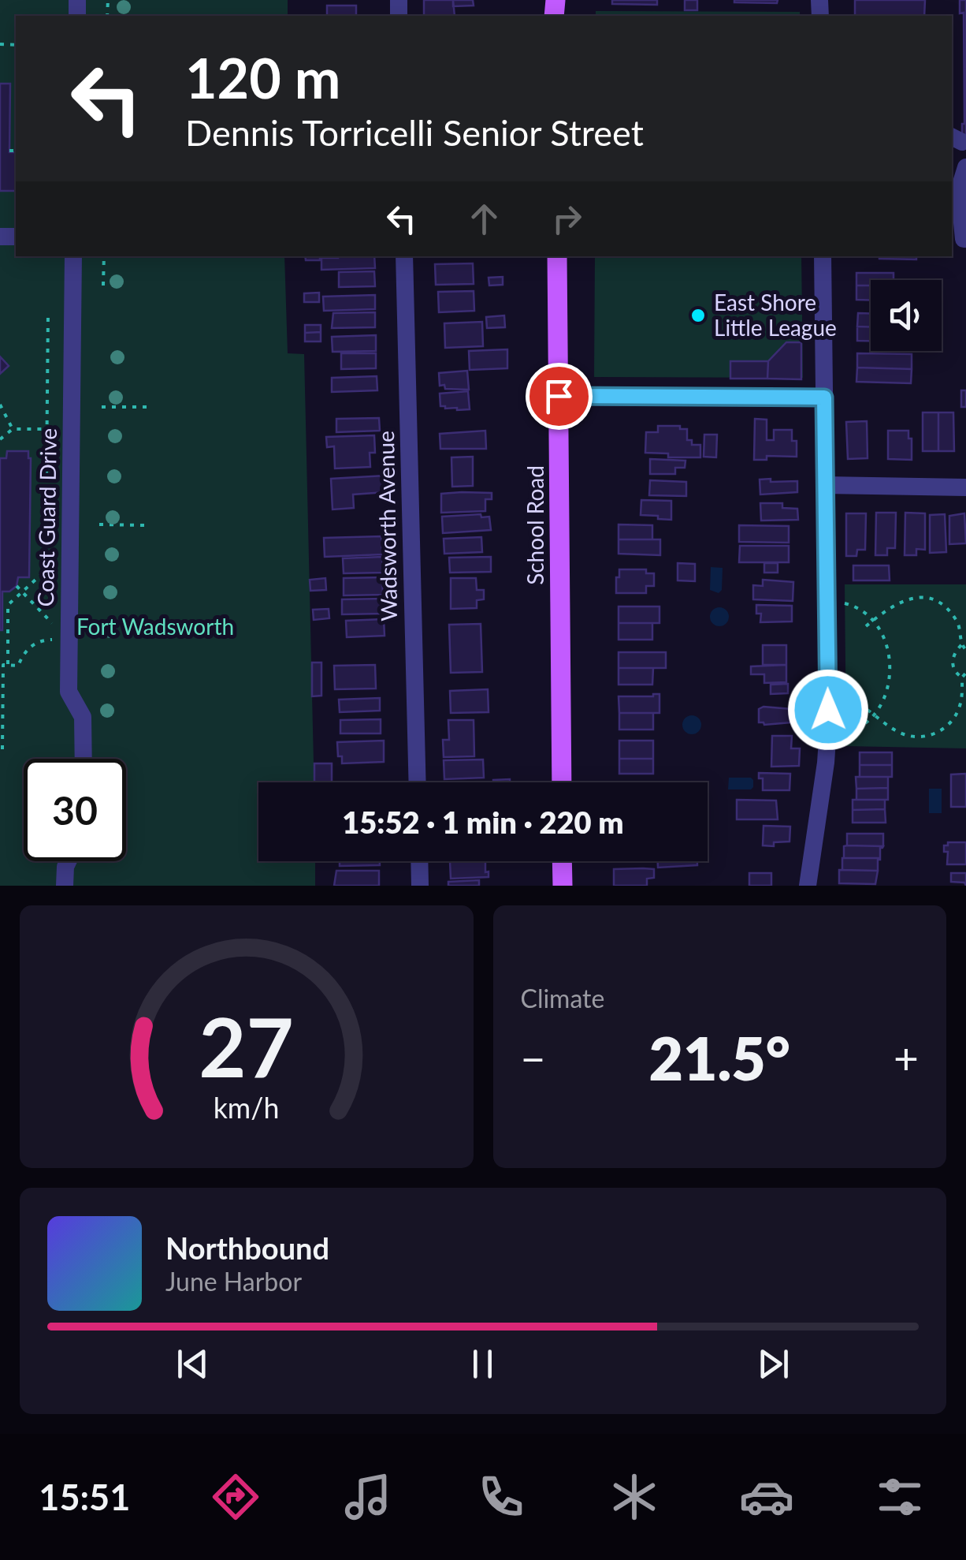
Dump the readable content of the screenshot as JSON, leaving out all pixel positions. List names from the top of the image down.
{
  "streets": {
    "main road": ["School Road"],
    "street": ["Coast Guard Drive", "Wadsworth Avenue"]
  },
  "parks": ["Fort Wadsworth"],
  "places": ["East Shore Little League"],
  "page": {
    "turn": ["120 m", "Dennis Torricelli Senior Street"],
    "limit": "30",
    "trip": "15:52 · 1 min · 220 m",
    "tile": "Climate",
    "heat": ["−", "21.5°", "+"],
    "song": ["Northbound", "June Harbor"],
    "tabs": "15:51",
    "gauge": ["27", "km/h"]
  }
}
